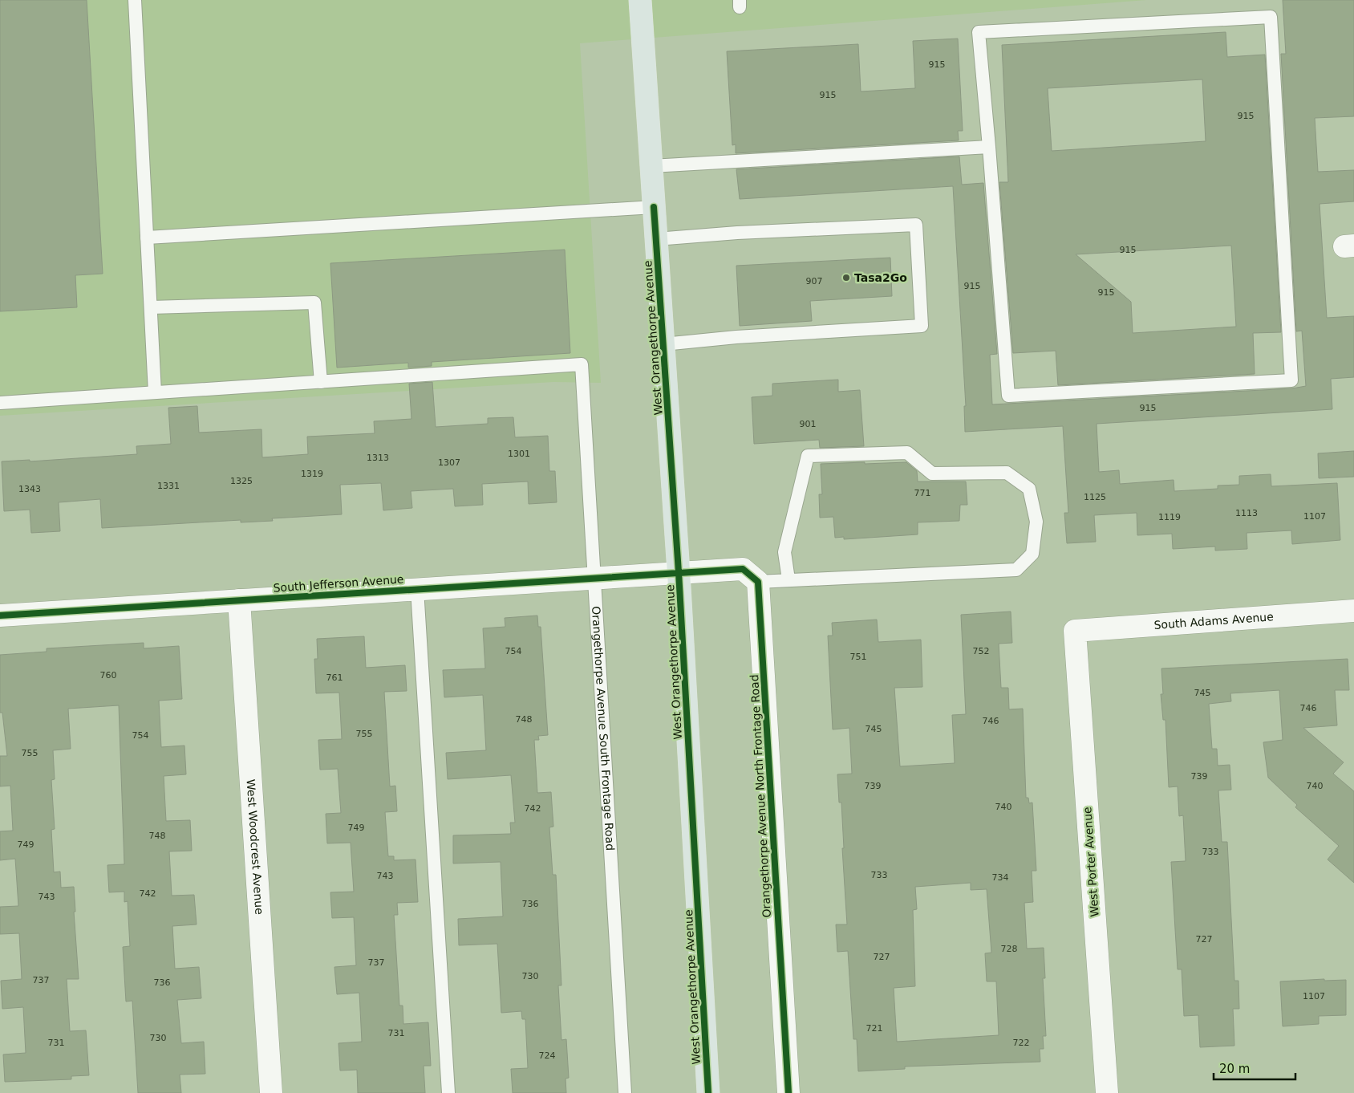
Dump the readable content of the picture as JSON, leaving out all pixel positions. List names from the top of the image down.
{
  "streets": {
    "main road": ["West Orangethorpe Avenue"],
    "street": [
      "South Jefferson Avenue",
      "South Adams Avenue",
      "Orangethorpe Avenue North Frontage Road",
      "West Woodcrest Avenue",
      "West Porter Avenue"
    ],
    "lane": ["Orangethorpe Avenue South Frontage Road"]
  },
  "crossings": [
    ["West Orangethorpe Avenue", "South Jefferson Avenue"],
    ["South Jefferson Avenue", "Orangethorpe Avenue South Frontage Road"],
    ["South Jefferson Avenue", "West Woodcrest Avenue"],
    ["South Adams Avenue", "West Porter Avenue"]
  ],
  "places": ["Tasa2Go"],
  "house_numbers": [
    "915",
    "915",
    "915",
    "915",
    "907",
    "915",
    "915",
    "915",
    "901",
    "1301",
    "1313",
    "1307",
    "1319",
    "1325",
    "1331",
    "1343",
    "771",
    "1125",
    "1113",
    "1107",
    "1119",
    "754",
    "752",
    "751",
    "760",
    "761",
    "745",
    "746",
    "748",
    "746",
    "745",
    "755",
    "754",
    "755",
    "739",
    "739",
    "740",
    "740",
    "742",
    "749",
    "748",
    "749",
    "733",
    "733",
    "743",
    "734",
    "742",
    "743",
    "736",
    "727",
    "728",
    "727",
    "737",
    "730",
    "737",
    "736",
    "1107",
    "721",
    "731",
    "730",
    "731",
    "722",
    "724"
  ],
  "scale_bar": "20 m"
}
